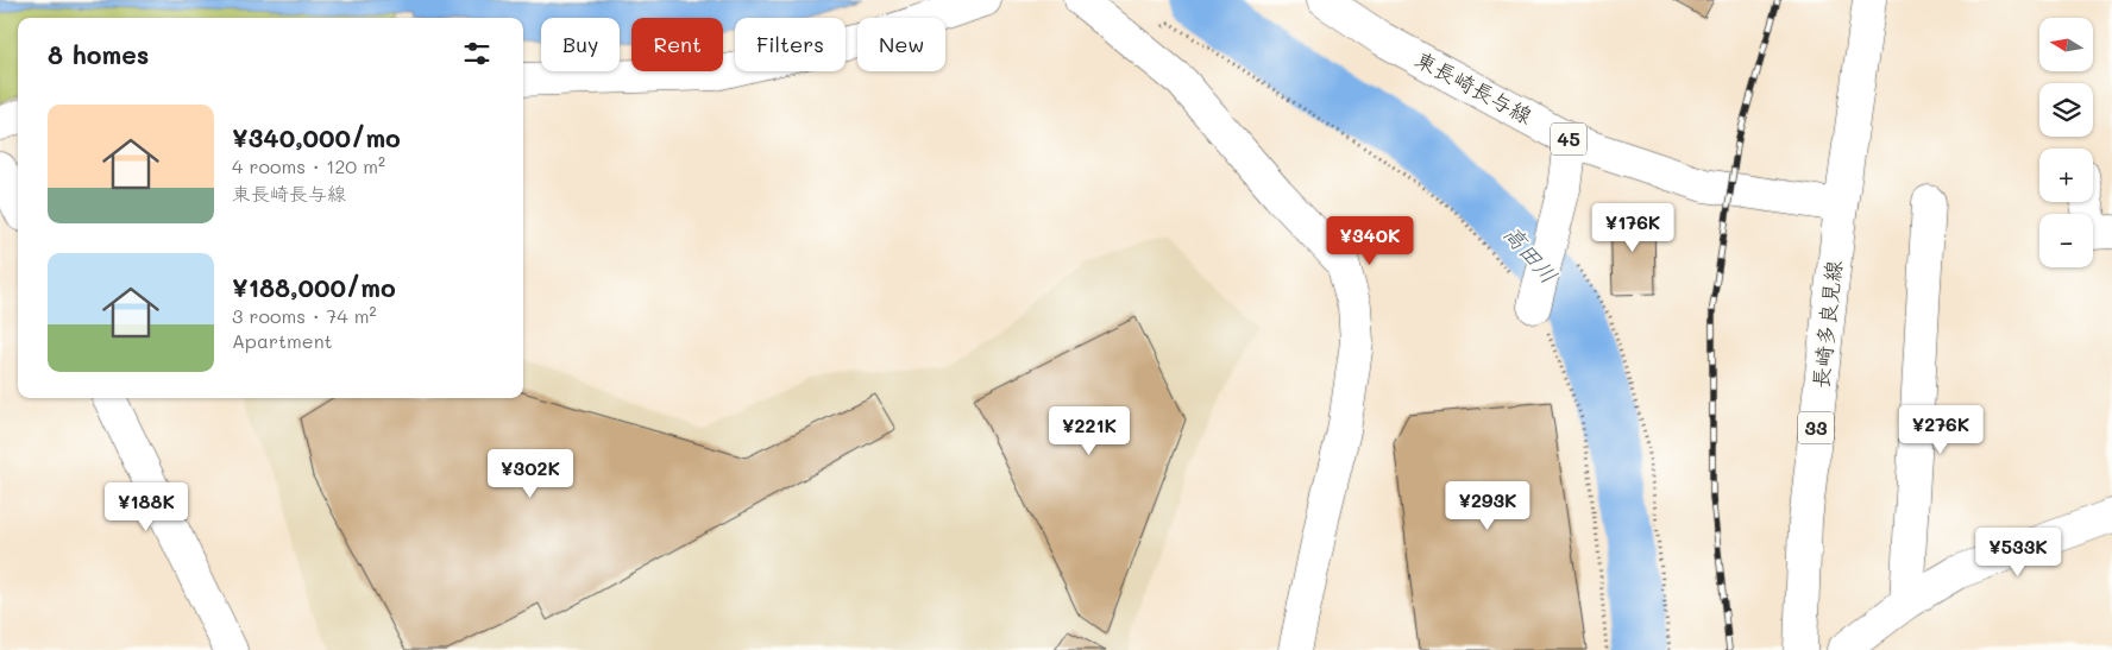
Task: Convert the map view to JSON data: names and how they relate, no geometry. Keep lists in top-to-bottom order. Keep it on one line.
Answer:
{"streets":{"street":["東長崎長与線","45","長崎多良見線","33"]},"crossings":[["東長崎長与線","長崎多良見線"]],"water":["高田川"],"north":"left","page":{"map_buttons":["+","−"],"chip":["Buy","Rent","Filters","New"],"heading":"8 homes","list":[{"name":"¥340,000/mo","note":"4 rooms · 120 m² · 東長崎長与線"},{"name":"¥188,000/mo","note":"3 rooms · 74 m² · Apartment"}],"price":["¥176K","¥340K","¥276K","¥221K","¥302K","¥293K","¥188K","¥533K"]}}
